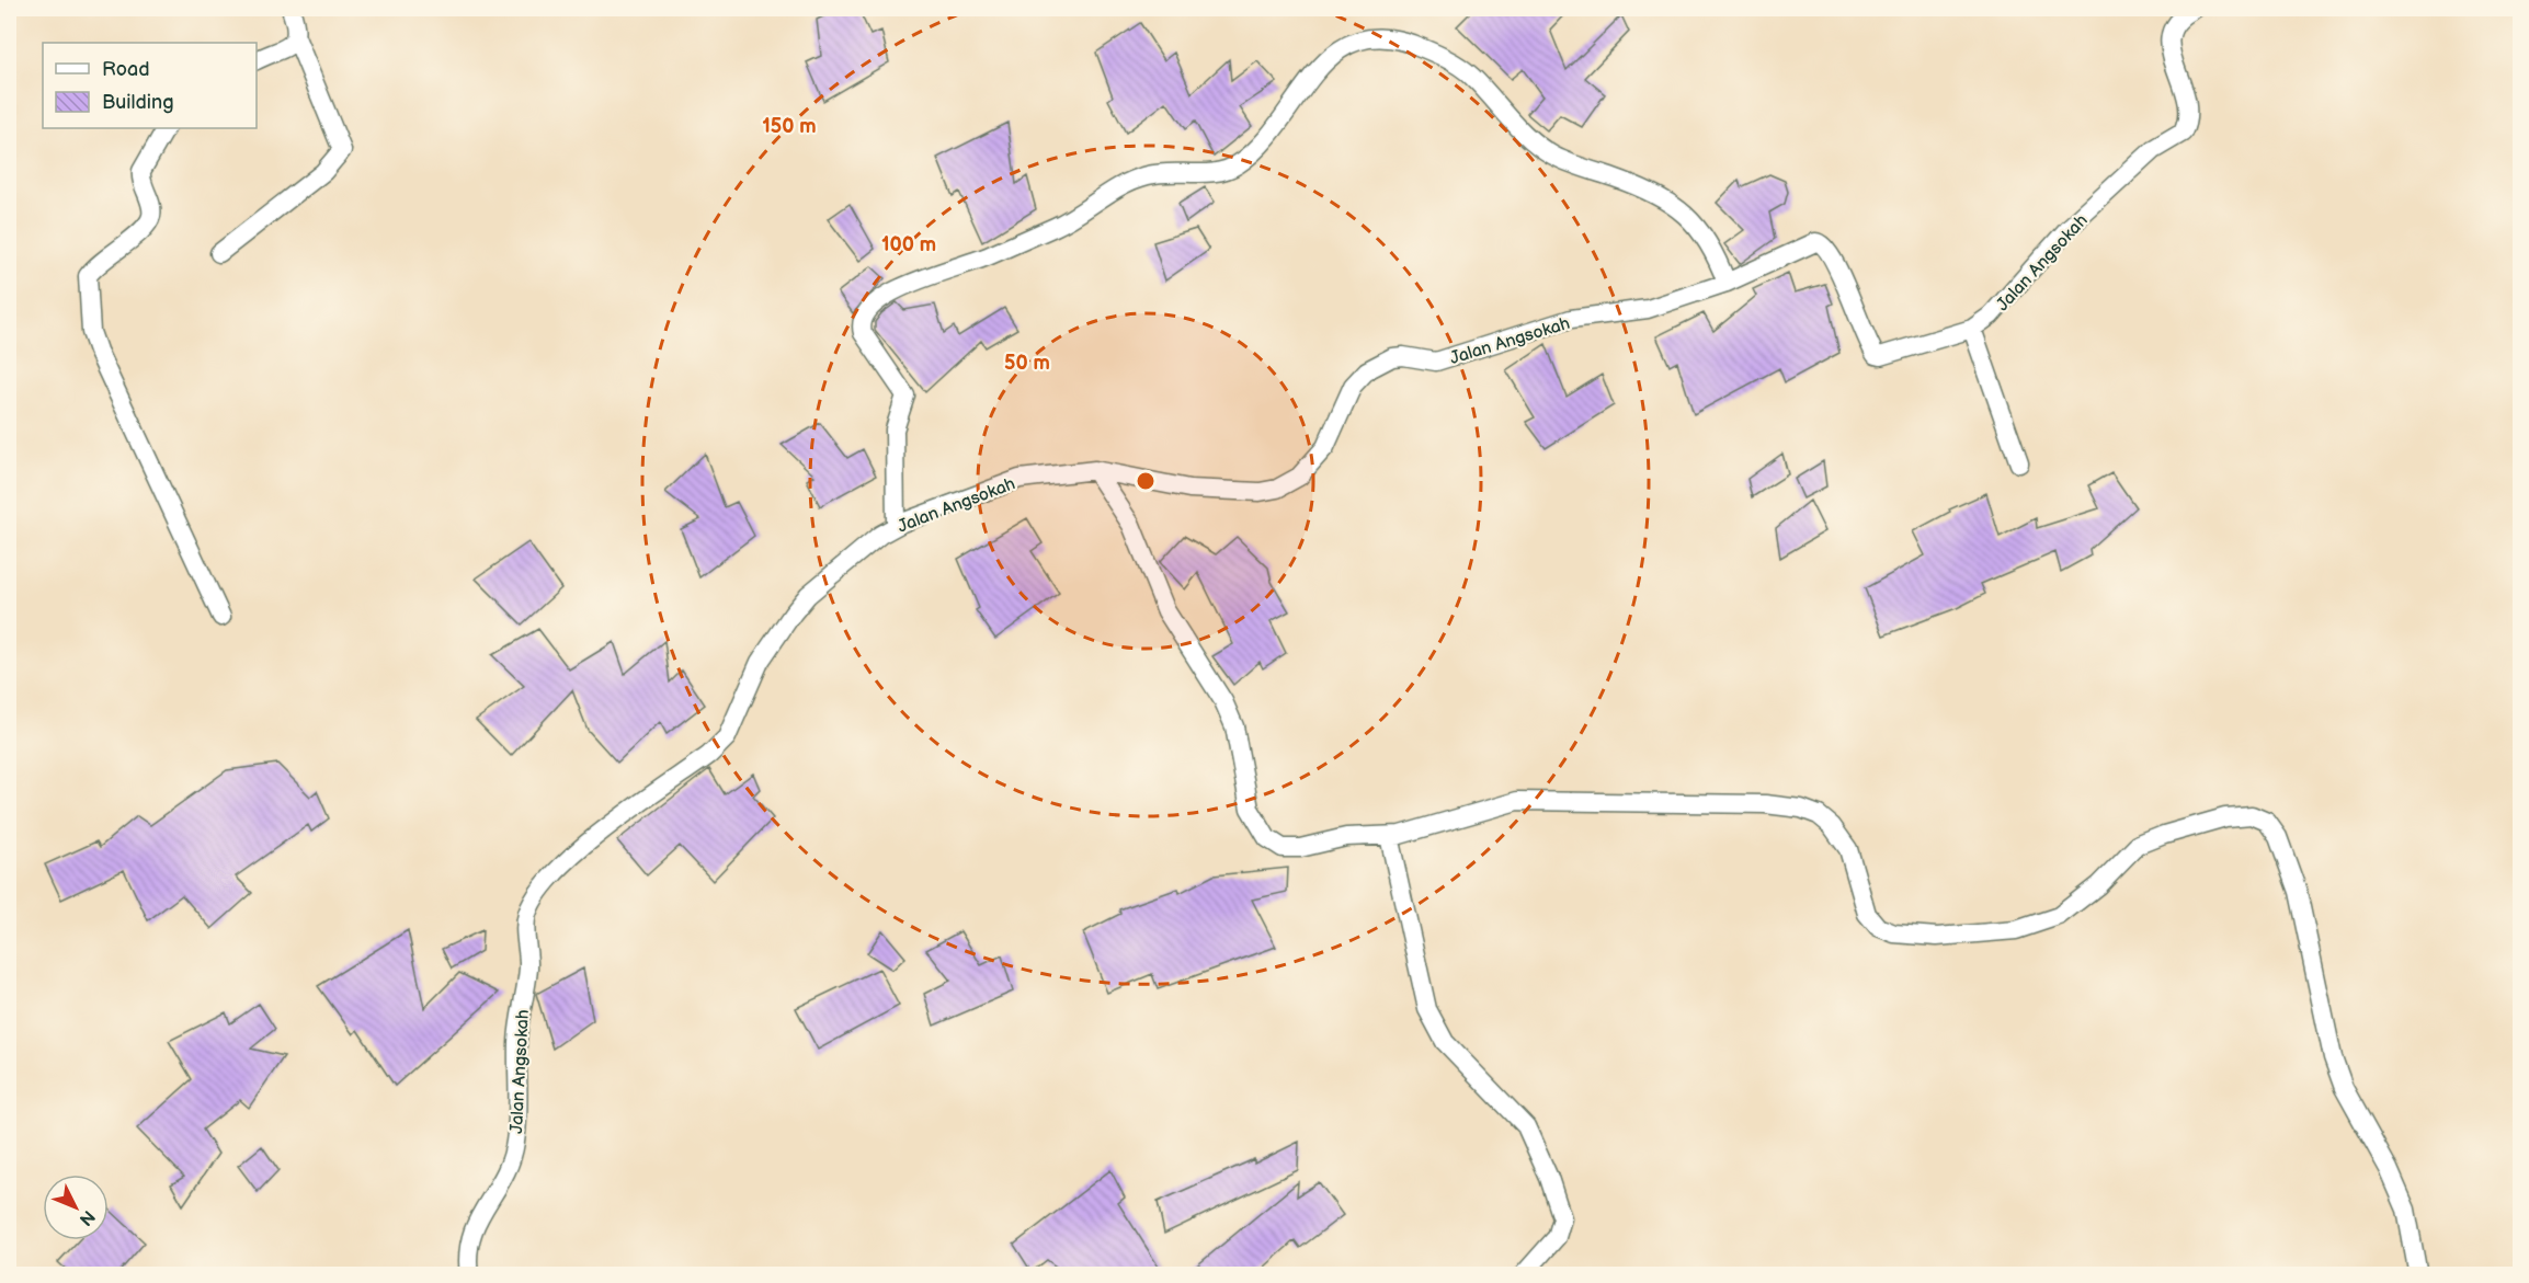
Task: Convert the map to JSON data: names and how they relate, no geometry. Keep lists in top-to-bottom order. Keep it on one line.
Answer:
{"streets":{"street":["Jalan Angsokah"]},"legend":["Road","Building"],"north":"bottom right","rings":["150 m","100 m","50 m"]}
